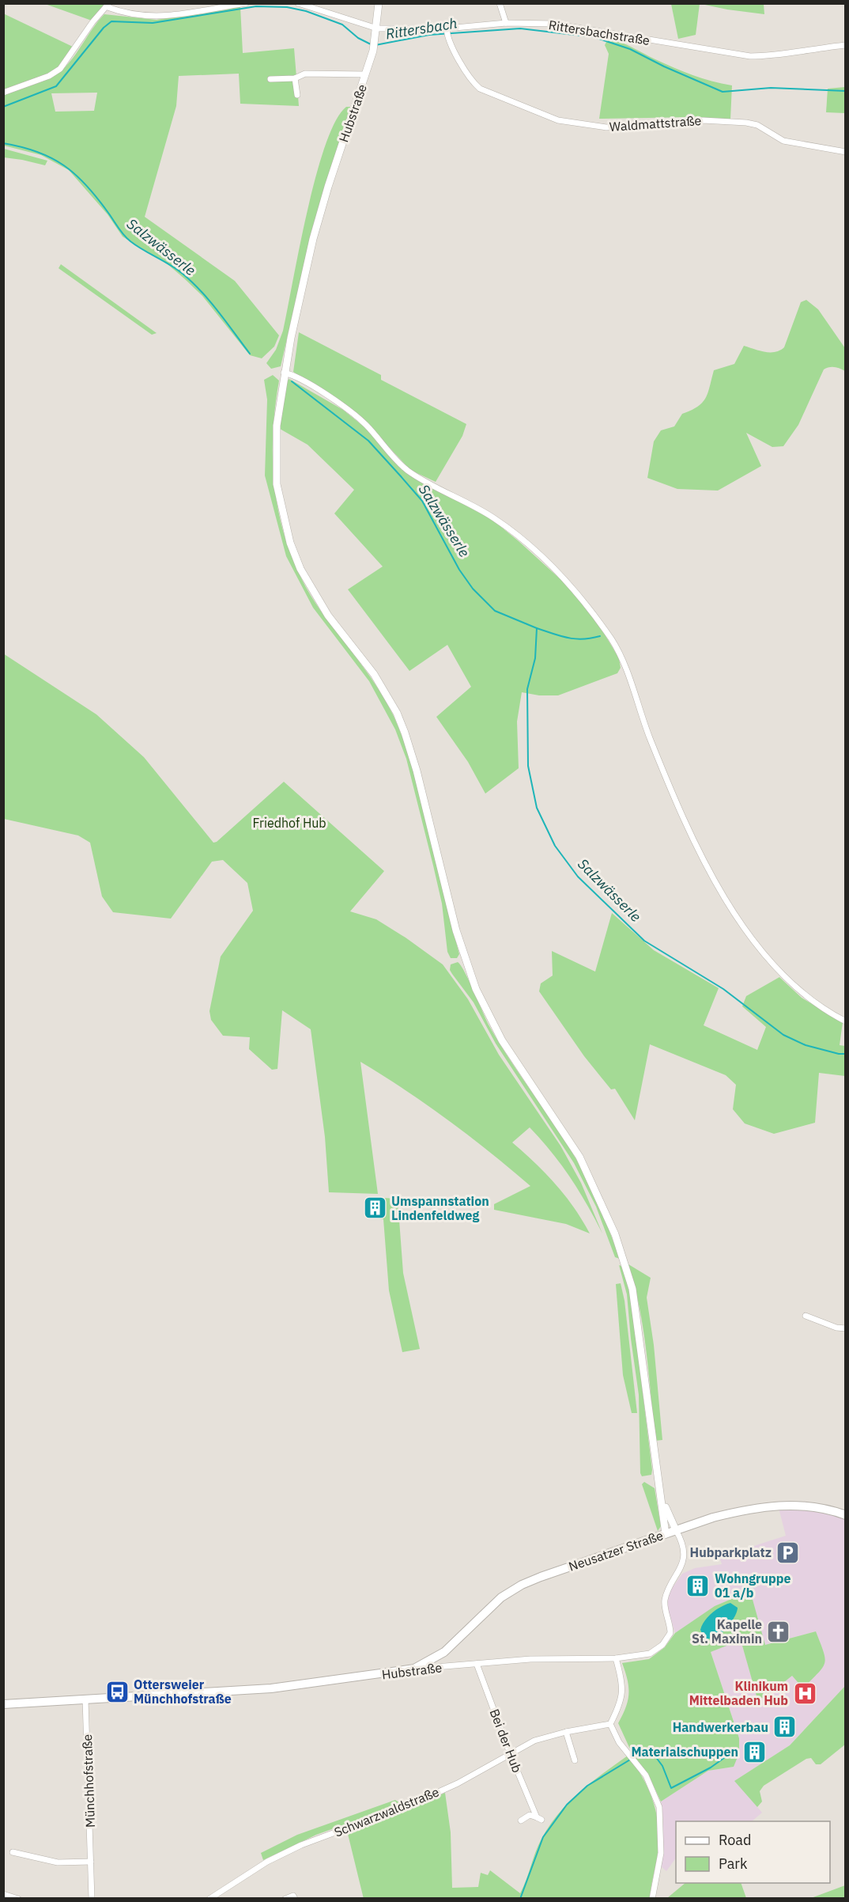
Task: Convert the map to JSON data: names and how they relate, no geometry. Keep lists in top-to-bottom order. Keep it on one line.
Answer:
{"streets":{"main road":["Hubstraße","Neusatzer Straße"],"street":["Rittersbachstraße","Waldmattstraße","Bei der Hub","Münchhofstraße","Schwarzwaldstraße"]},"crossings":[["Rittersbachstraße","Hubstraße"],["Rittersbachstraße","Waldmattstraße"],["Hubstraße","Neusatzer Straße"],["Hubstraße","Bei der Hub"],["Hubstraße","Münchhofstraße"],["Bei der Hub","Schwarzwaldstraße"]],"water":["Rittersbach","Salzwässerle"],"parks":["Friedhof Hub"],"places":{"building":["Umspannstation Lindenfeldweg","Wohngruppe 01 a/b","Handwerkerbau","Materialschuppen"],"parking":["Hubparkplatz"],"church":["Kapelle St. Maximin"],"bus stop":["Ottersweier Münchhofstraße"],"hospital":["Klinikum Mittelbaden Hub"]},"legend":["Road","Park"]}
